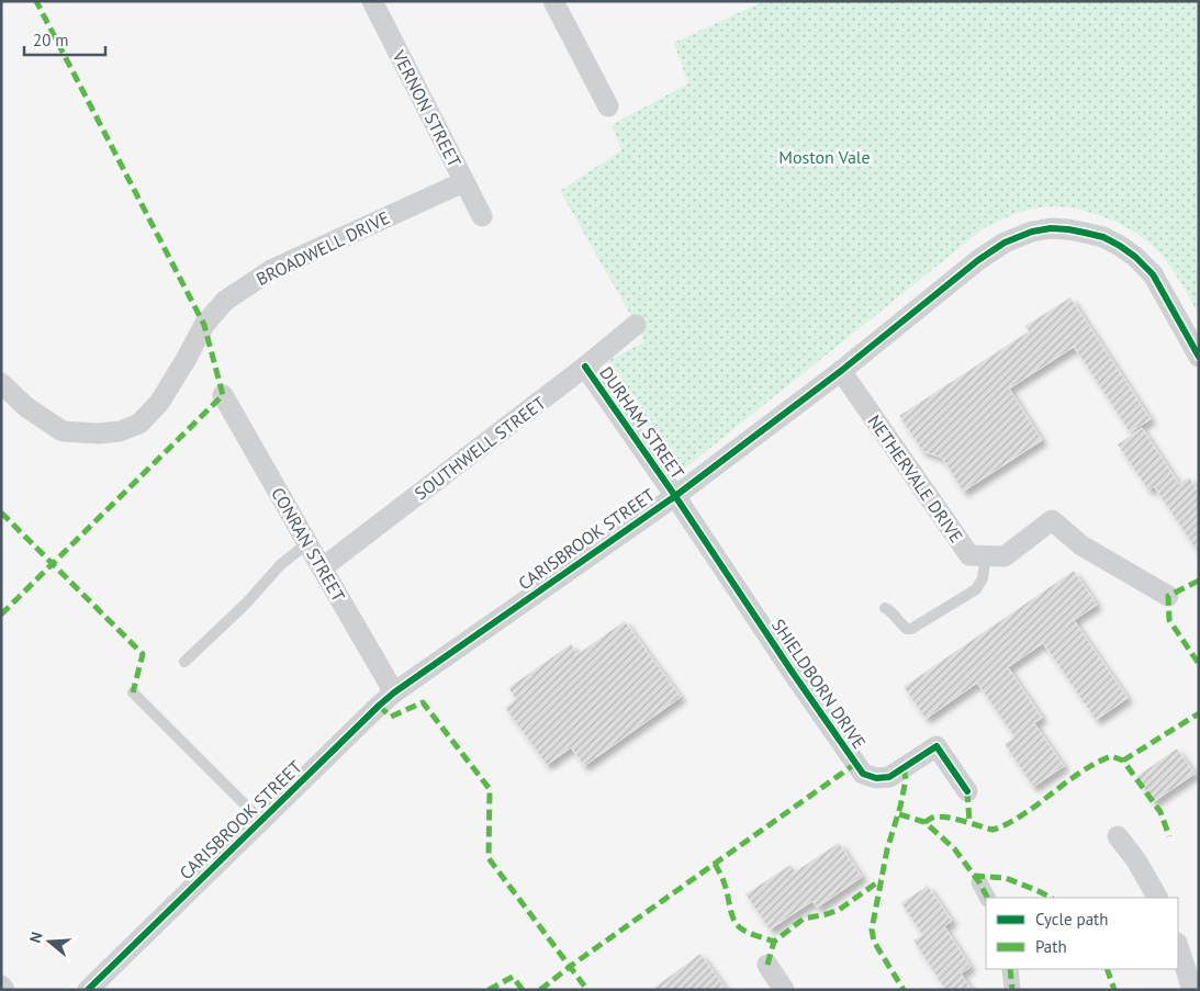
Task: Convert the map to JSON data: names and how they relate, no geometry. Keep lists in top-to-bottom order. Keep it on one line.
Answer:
{"streets":{"street":["VERNON STREET","BROADWELL DRIVE","DURHAM STREET","SOUTHWELL STREET","NETHERVALE DRIVE","CARISBROOK STREET","CONRAN STREET","SHIELDBORN DRIVE"]},"crossings":[["VERNON STREET","BROADWELL DRIVE"],["DURHAM STREET","SOUTHWELL STREET"],["DURHAM STREET","CARISBROOK STREET"],["DURHAM STREET","SHIELDBORN DRIVE"],["SOUTHWELL STREET","CONRAN STREET"],["NETHERVALE DRIVE","CARISBROOK STREET"],["CARISBROOK STREET","CONRAN STREET"],["CARISBROOK STREET","SHIELDBORN DRIVE"]],"parks":["Moston Vale"],"legend":["Cycle path","Path"],"scale_bar":"20 m","north":"left"}
